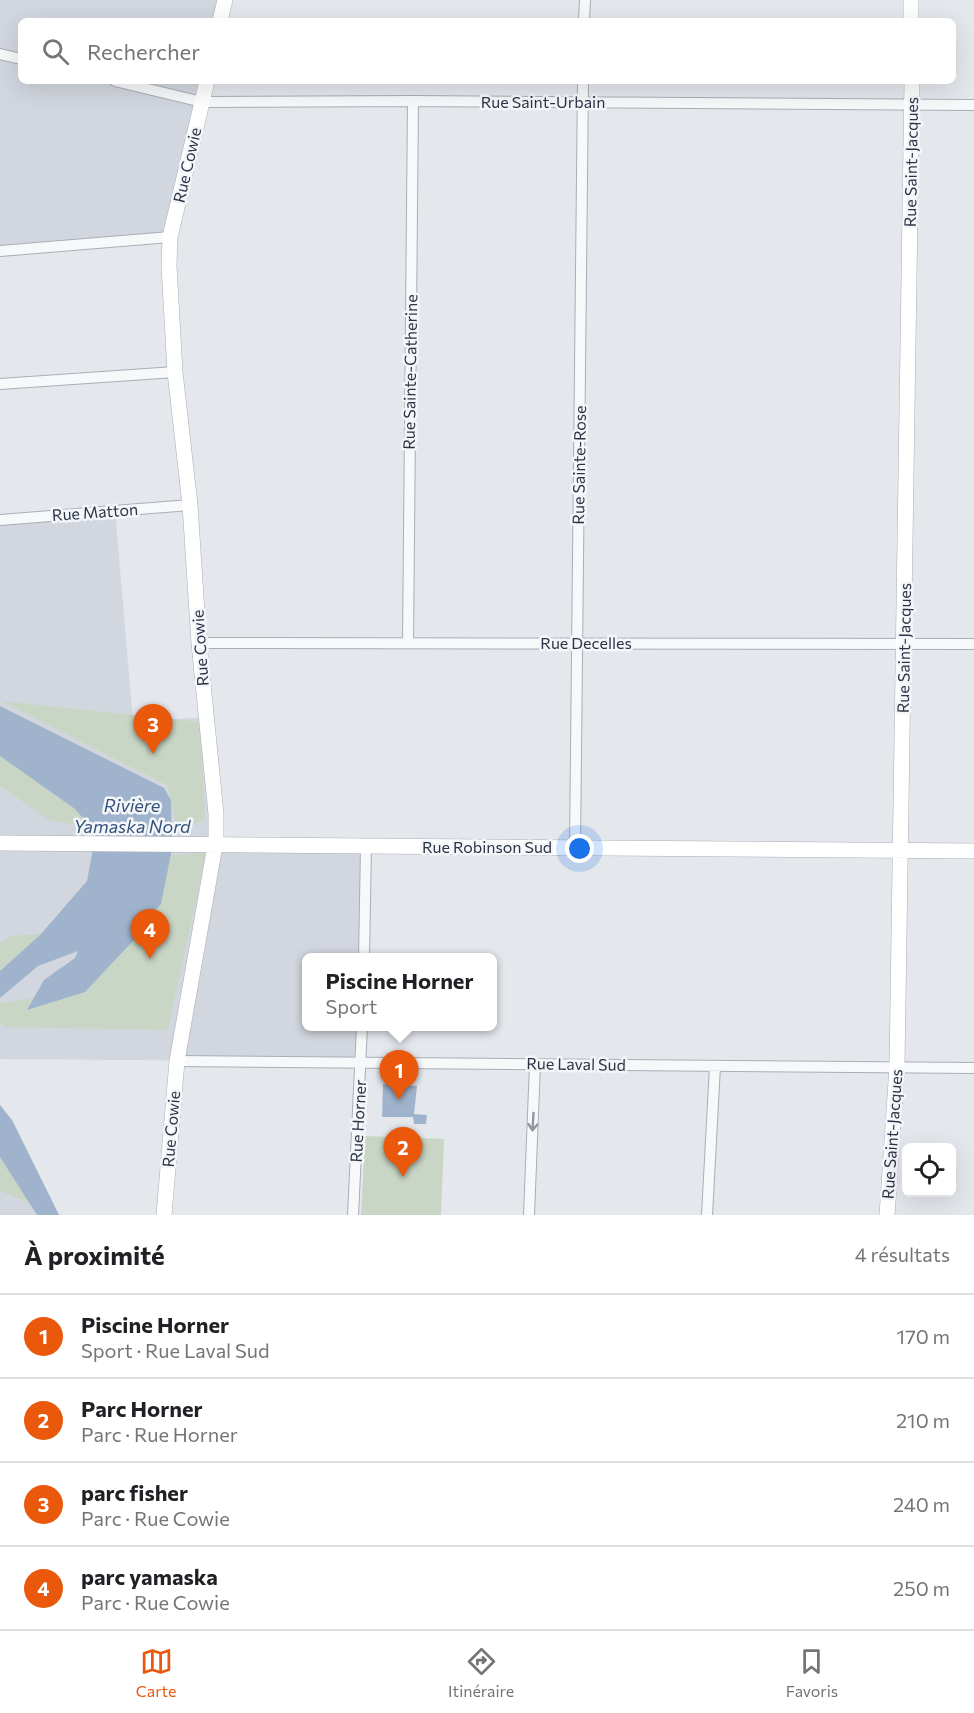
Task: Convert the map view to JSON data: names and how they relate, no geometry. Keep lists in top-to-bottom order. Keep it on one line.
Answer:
{"streets":{"street":["Rue Saint-Urbain","Rue Saint-Jacques","Rue Cowie","Rue Sainte-Catherine","Rue Sainte-Rose","Rue Matton","Rue Decelles","Rue Robinson Sud","Rue Laval Sud","Rue Horner"]},"crossings":[["Rue Saint-Urbain","Rue Saint-Jacques"],["Rue Saint-Urbain","Rue Cowie"],["Rue Saint-Urbain","Rue Sainte-Catherine"],["Rue Saint-Urbain","Rue Sainte-Rose"],["Rue Saint-Jacques","Rue Decelles"],["Rue Saint-Jacques","Rue Robinson Sud"],["Rue Saint-Jacques","Rue Laval Sud"],["Rue Cowie","Rue Matton"],["Rue Cowie","Rue Decelles"],["Rue Cowie","Rue Robinson Sud"],["Rue Cowie","Rue Laval Sud"],["Rue Sainte-Catherine","Rue Decelles"],["Rue Sainte-Rose","Rue Decelles"],["Rue Sainte-Rose","Rue Robinson Sud"],["Rue Laval Sud","Rue Horner"]],"water":["Rivière Yamaska Nord"],"page":{"search":"Rechercher","pins":["3","4","1","2"],"popup":["Piscine Horner","Sport"],"heading":["À proximité","4 résultats"],"list":[{"mark":"1","name":"Piscine Horner","note":"Sport · Rue Laval Sud","value":"170 m"},{"mark":"2","name":"Parc Horner","note":"Parc · Rue Horner","value":"210 m"},{"mark":"3","name":"parc fisher","note":"Parc · Rue Cowie","value":"240 m"},{"mark":"4","name":"parc yamaska","note":"Parc · Rue Cowie","value":"250 m"}],"nav":["Carte","Itinéraire","Favoris"]}}
